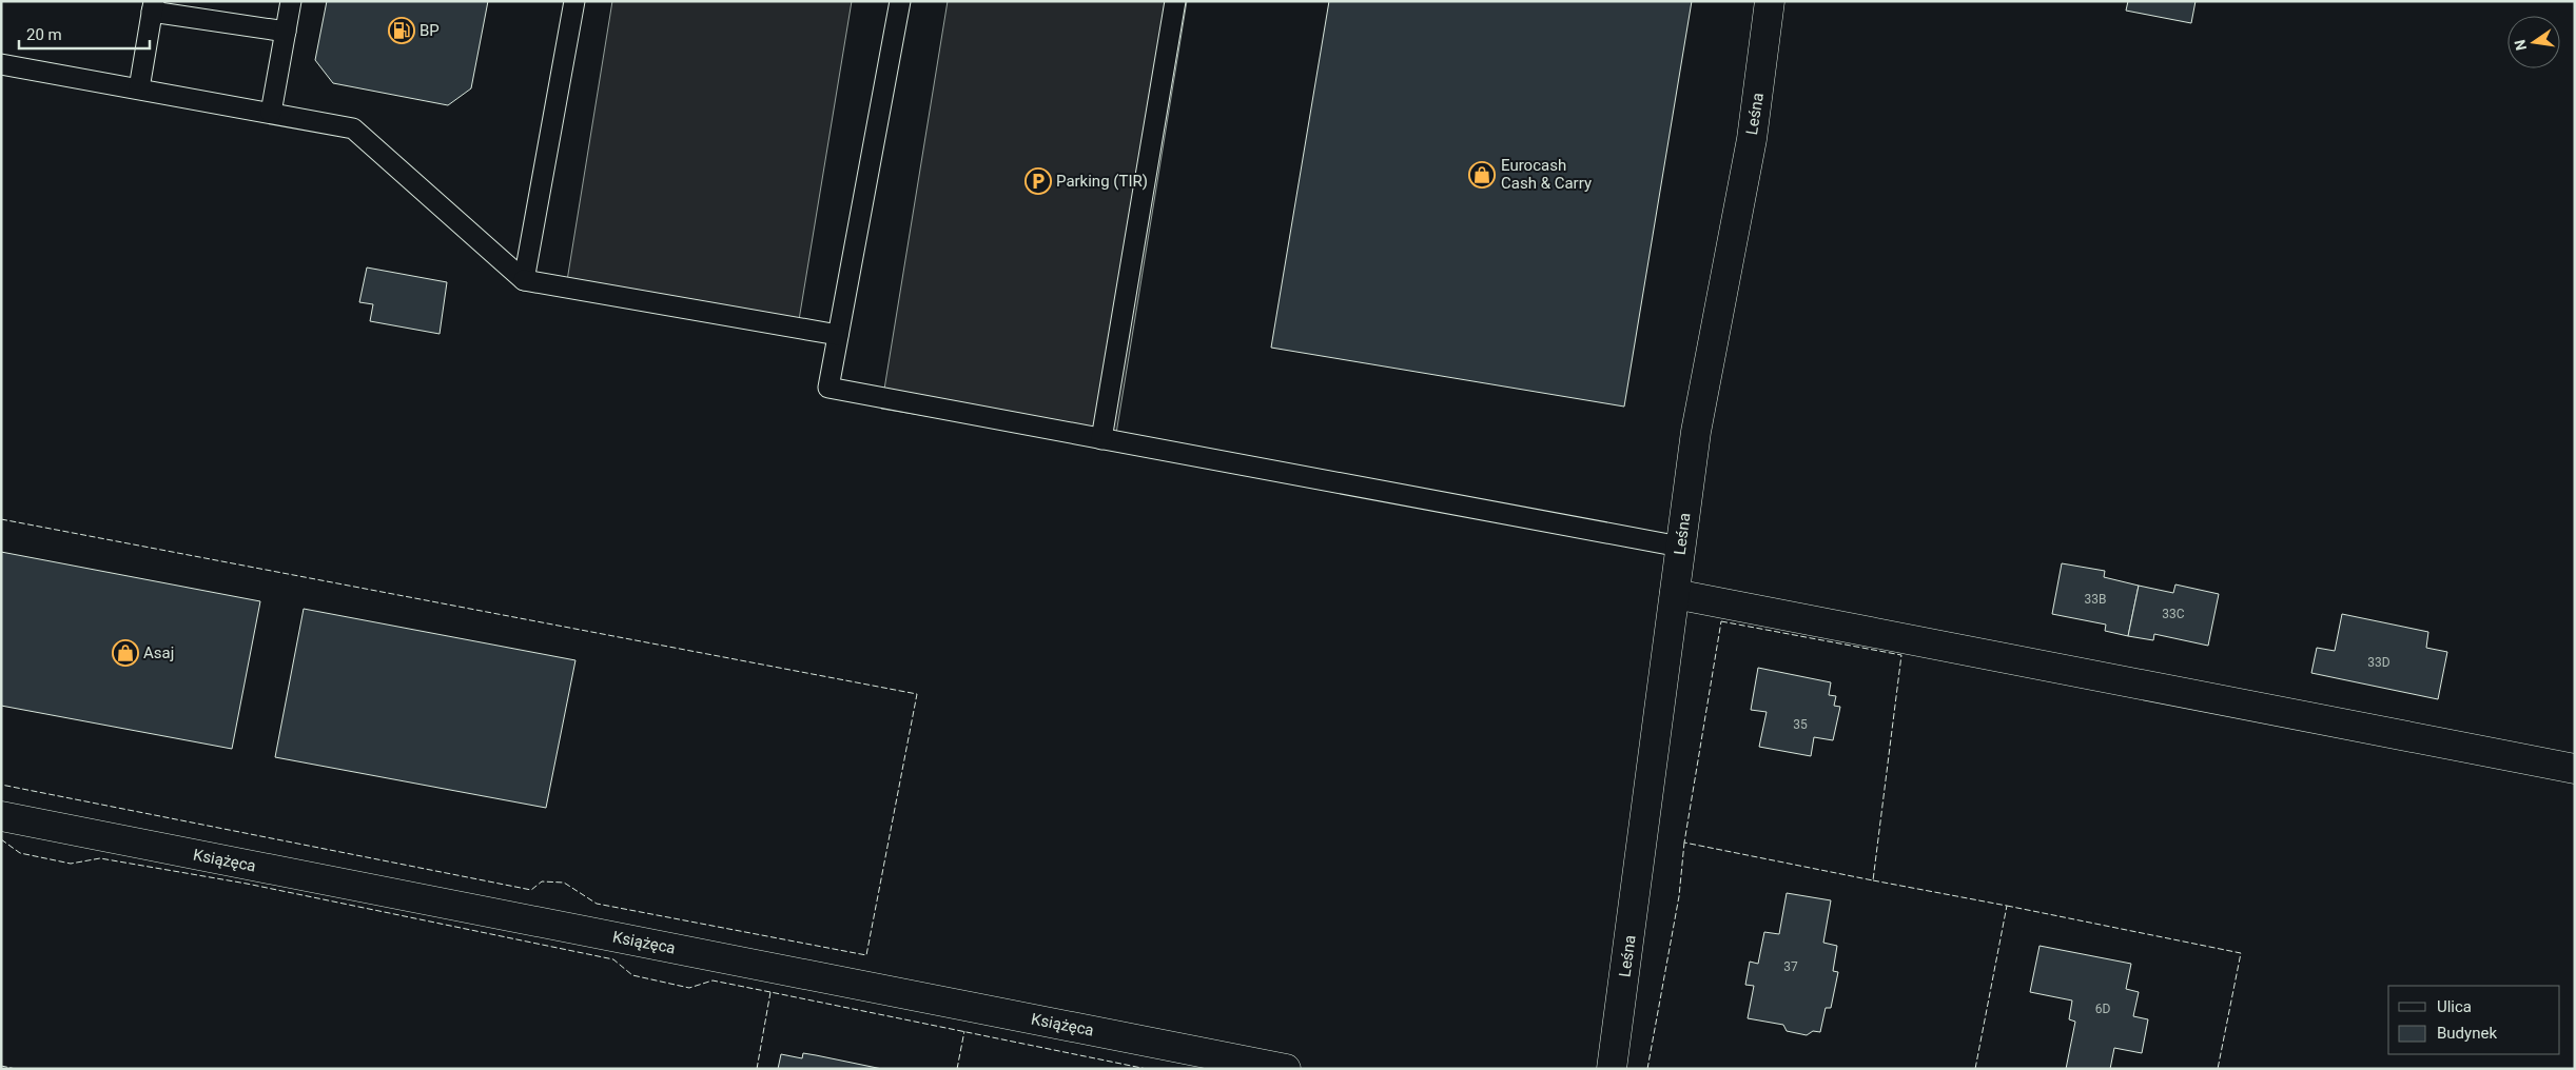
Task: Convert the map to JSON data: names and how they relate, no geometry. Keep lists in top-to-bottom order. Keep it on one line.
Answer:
{"streets":{"street":["Leśna","Książęca"]},"places":{"fuel station":["BP"],"shop":["Eurocash Cash & Carry","Asaj"],"parking":["Parking (TIR)"]},"house_numbers":["33B","33C","33D","35","37","6D"],"legend":["Ulica","Budynek"],"scale_bar":"20 m","north":"left"}
